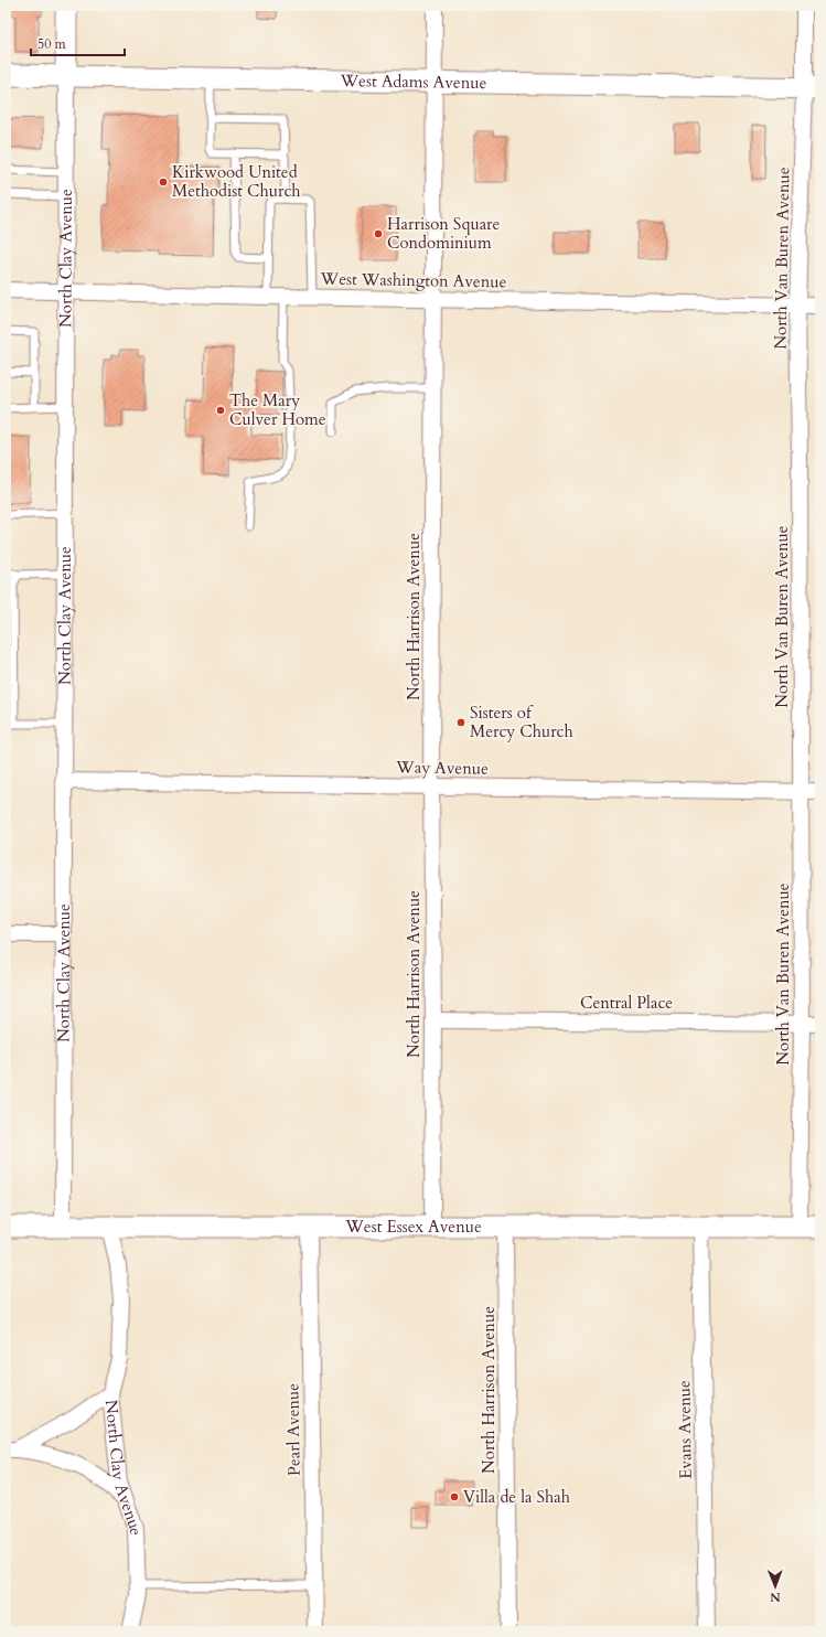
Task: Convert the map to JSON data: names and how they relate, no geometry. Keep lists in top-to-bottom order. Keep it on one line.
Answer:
{"streets":{"street":["West Adams Avenue","North Clay Avenue","North Van Buren Avenue","West Washington Avenue","North Harrison Avenue","Way Avenue","Central Place","West Essex Avenue","Pearl Avenue","Evans Avenue"]},"crossings":[["West Adams Avenue","North Clay Avenue"],["West Adams Avenue","North Van Buren Avenue"],["West Adams Avenue","North Harrison Avenue"],["North Clay Avenue","West Washington Avenue"],["North Clay Avenue","Way Avenue"],["North Clay Avenue","West Essex Avenue"],["North Van Buren Avenue","West Washington Avenue"],["North Van Buren Avenue","Way Avenue"],["North Van Buren Avenue","Central Place"],["North Van Buren Avenue","West Essex Avenue"],["West Washington Avenue","North Harrison Avenue"],["North Harrison Avenue","Way Avenue"],["North Harrison Avenue","Central Place"],["North Harrison Avenue","West Essex Avenue"],["West Essex Avenue","Pearl Avenue"],["West Essex Avenue","Evans Avenue"]],"places":["Kirkwood United Methodist Church","Harrison Square Condominium","The Mary Culver Home","Sisters of Mercy Church","Villa de la Shah"],"scale_bar":"50 m","north":"bottom"}
